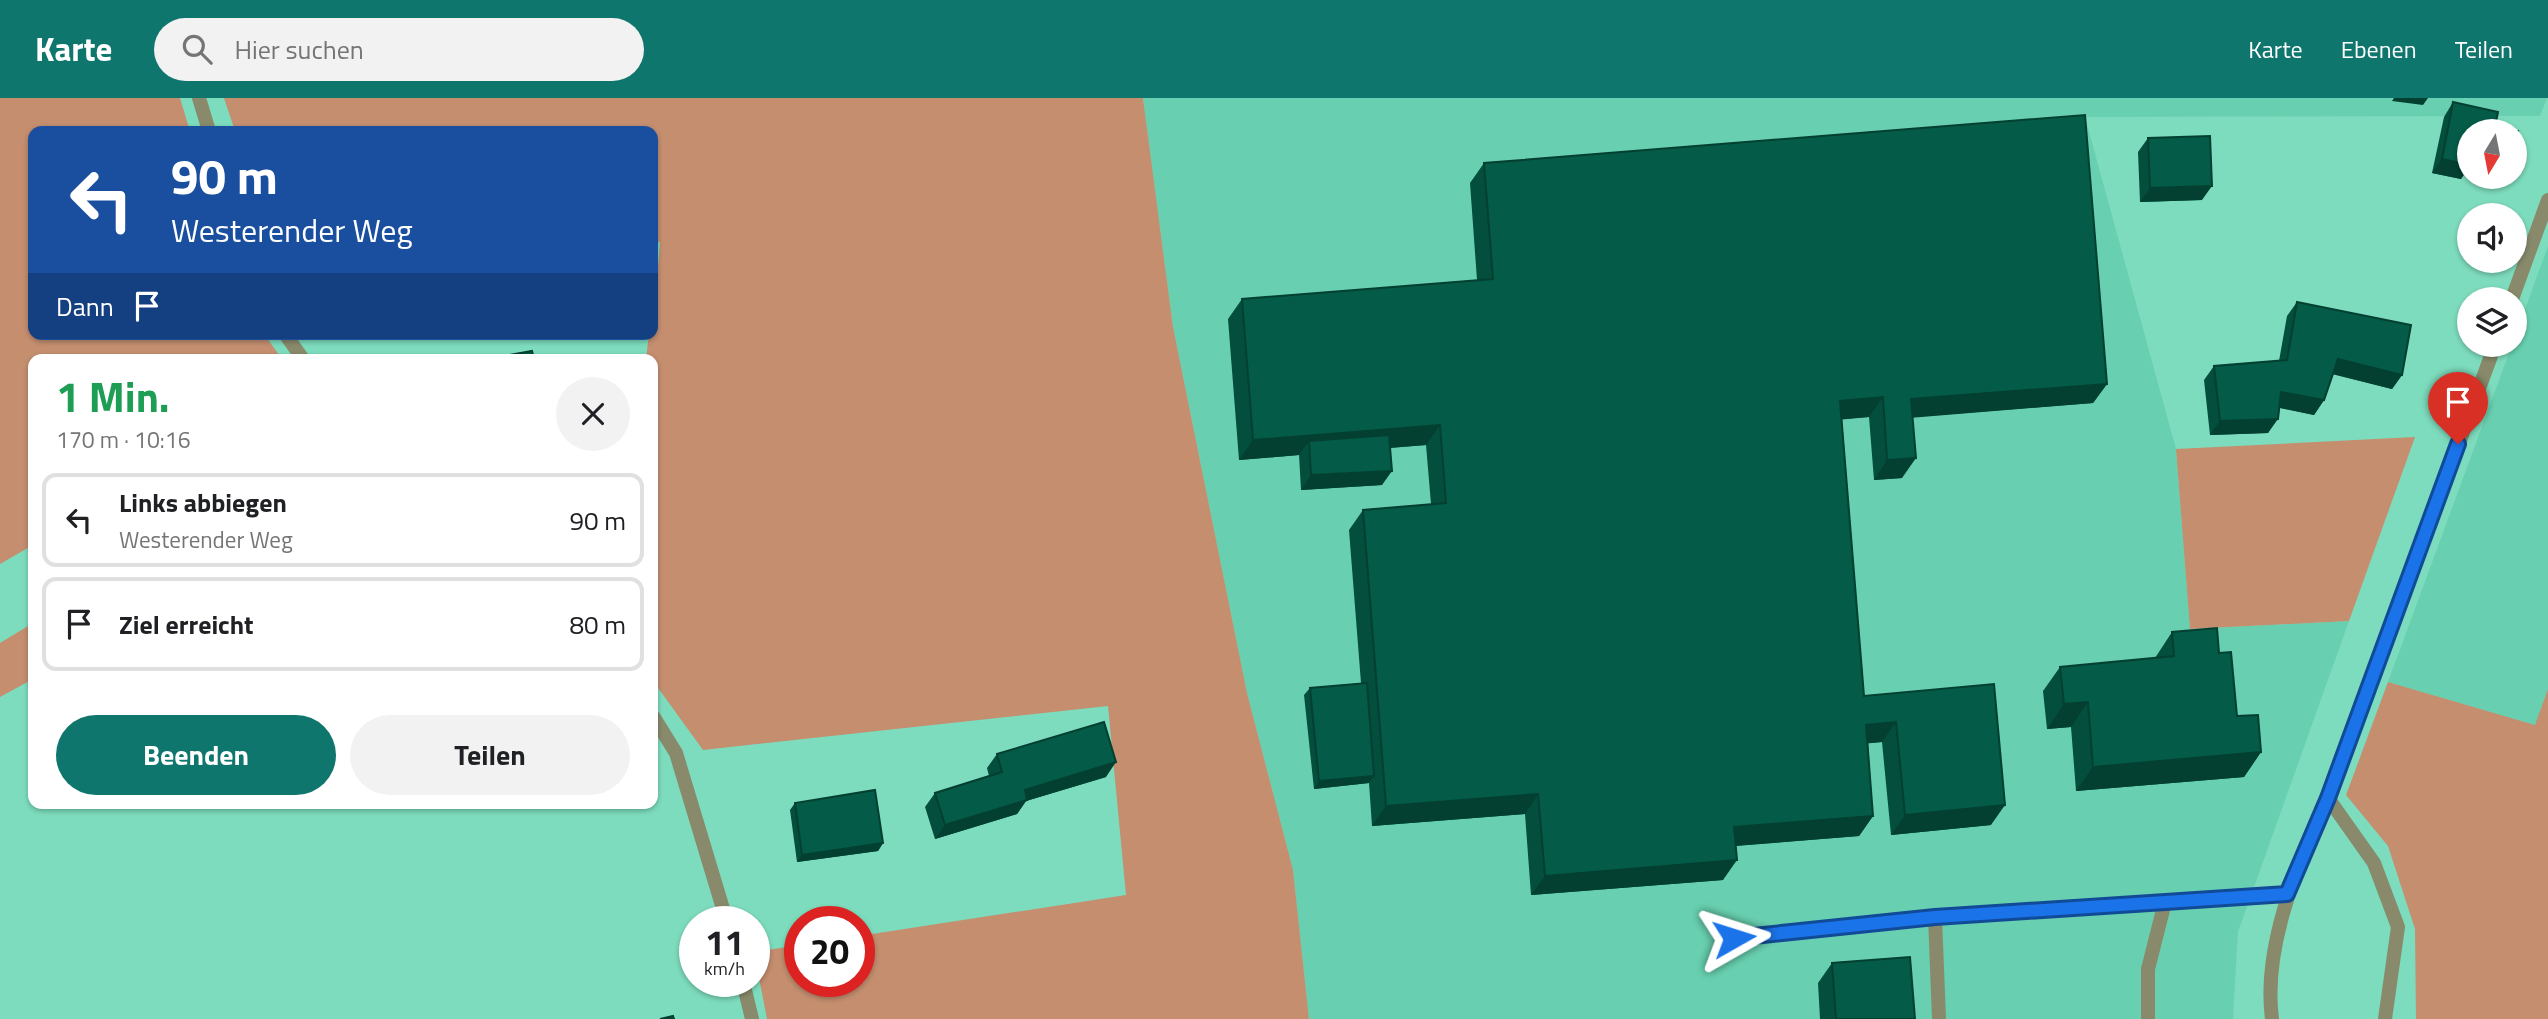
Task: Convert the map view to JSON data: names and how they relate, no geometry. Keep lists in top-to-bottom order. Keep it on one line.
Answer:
{"north":"bottom","page":{"header":"Karte","search":"Hier suchen","nav":["Karte","Ebenen","Teilen"],"turn":["90 m","Westerender Weg"],"then":"Dann","heading":["1 Min.","170 m · 10:16"],"list":[{"name":"Links abbiegen","note":"Westerender Weg","value":"90 m"},{"name":"Ziel erreicht","value":"80 m"}],"buttons":["Beenden","Teilen"],"speed":"11 km/h","limit":"20"}}
